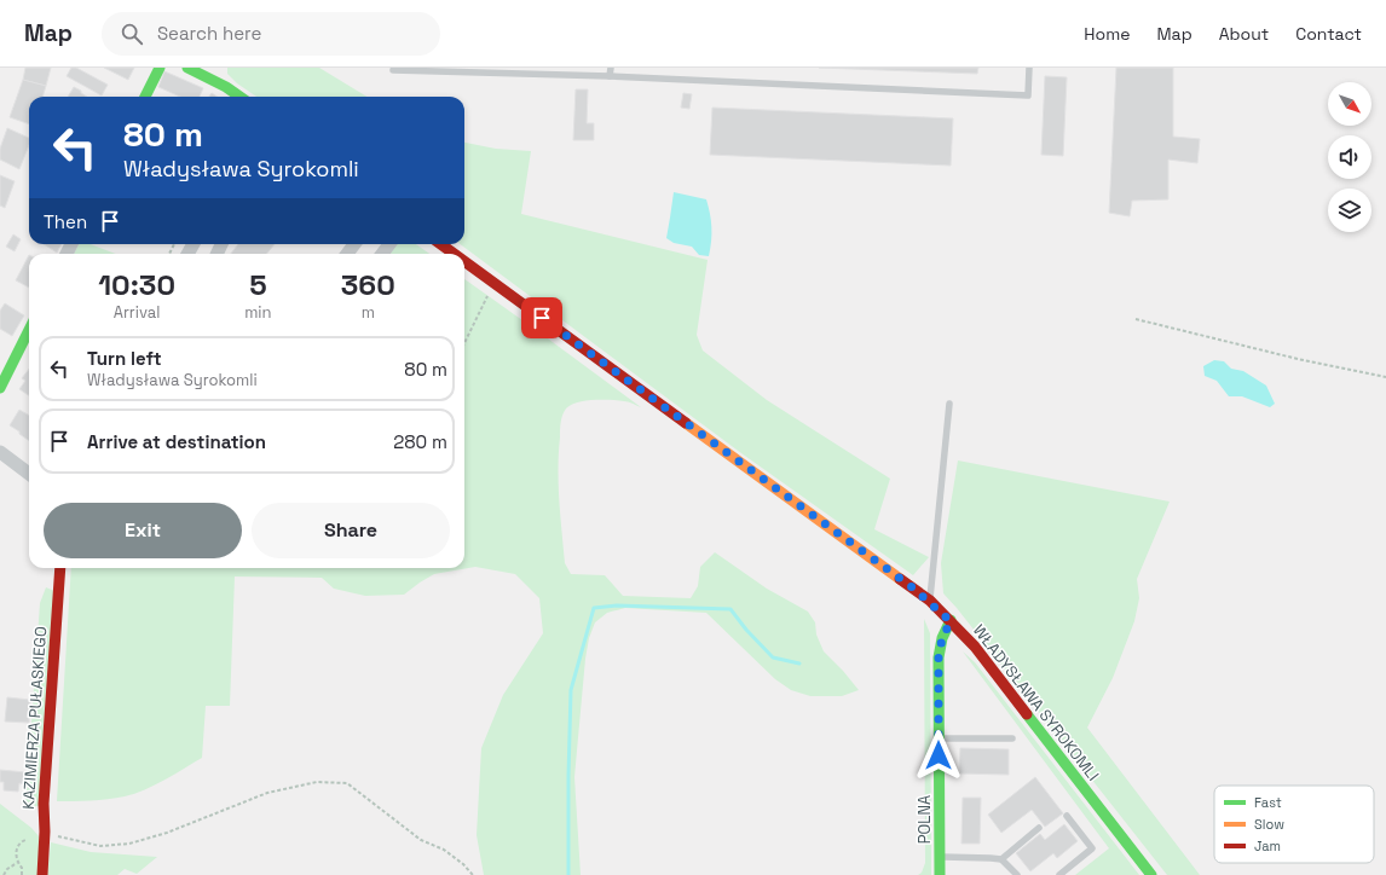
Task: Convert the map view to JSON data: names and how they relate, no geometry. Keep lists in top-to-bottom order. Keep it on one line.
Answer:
{"streets":{"street":["WŁADYSŁAWA SYROKOMLI","KAZIMIERZA PUŁASKIEGO","POLNA"]},"crossings":[["WŁADYSŁAWA SYROKOMLI","POLNA"]],"legend":["Fast","Slow","Jam"],"north":"bottom right","page":{"header":"Map","search":"Search here","nav":["Home","Map","About","Contact"],"turn":["80 m","Władysława Syrokomli"],"then":"Then","eta":["10:30","Arrival","5","min","360","m"],"list":[{"name":"Turn left","note":"Władysława Syrokomli","value":"80 m"},{"name":"Arrive at destination","value":"280 m"}],"buttons":["Exit","Share"]}}
